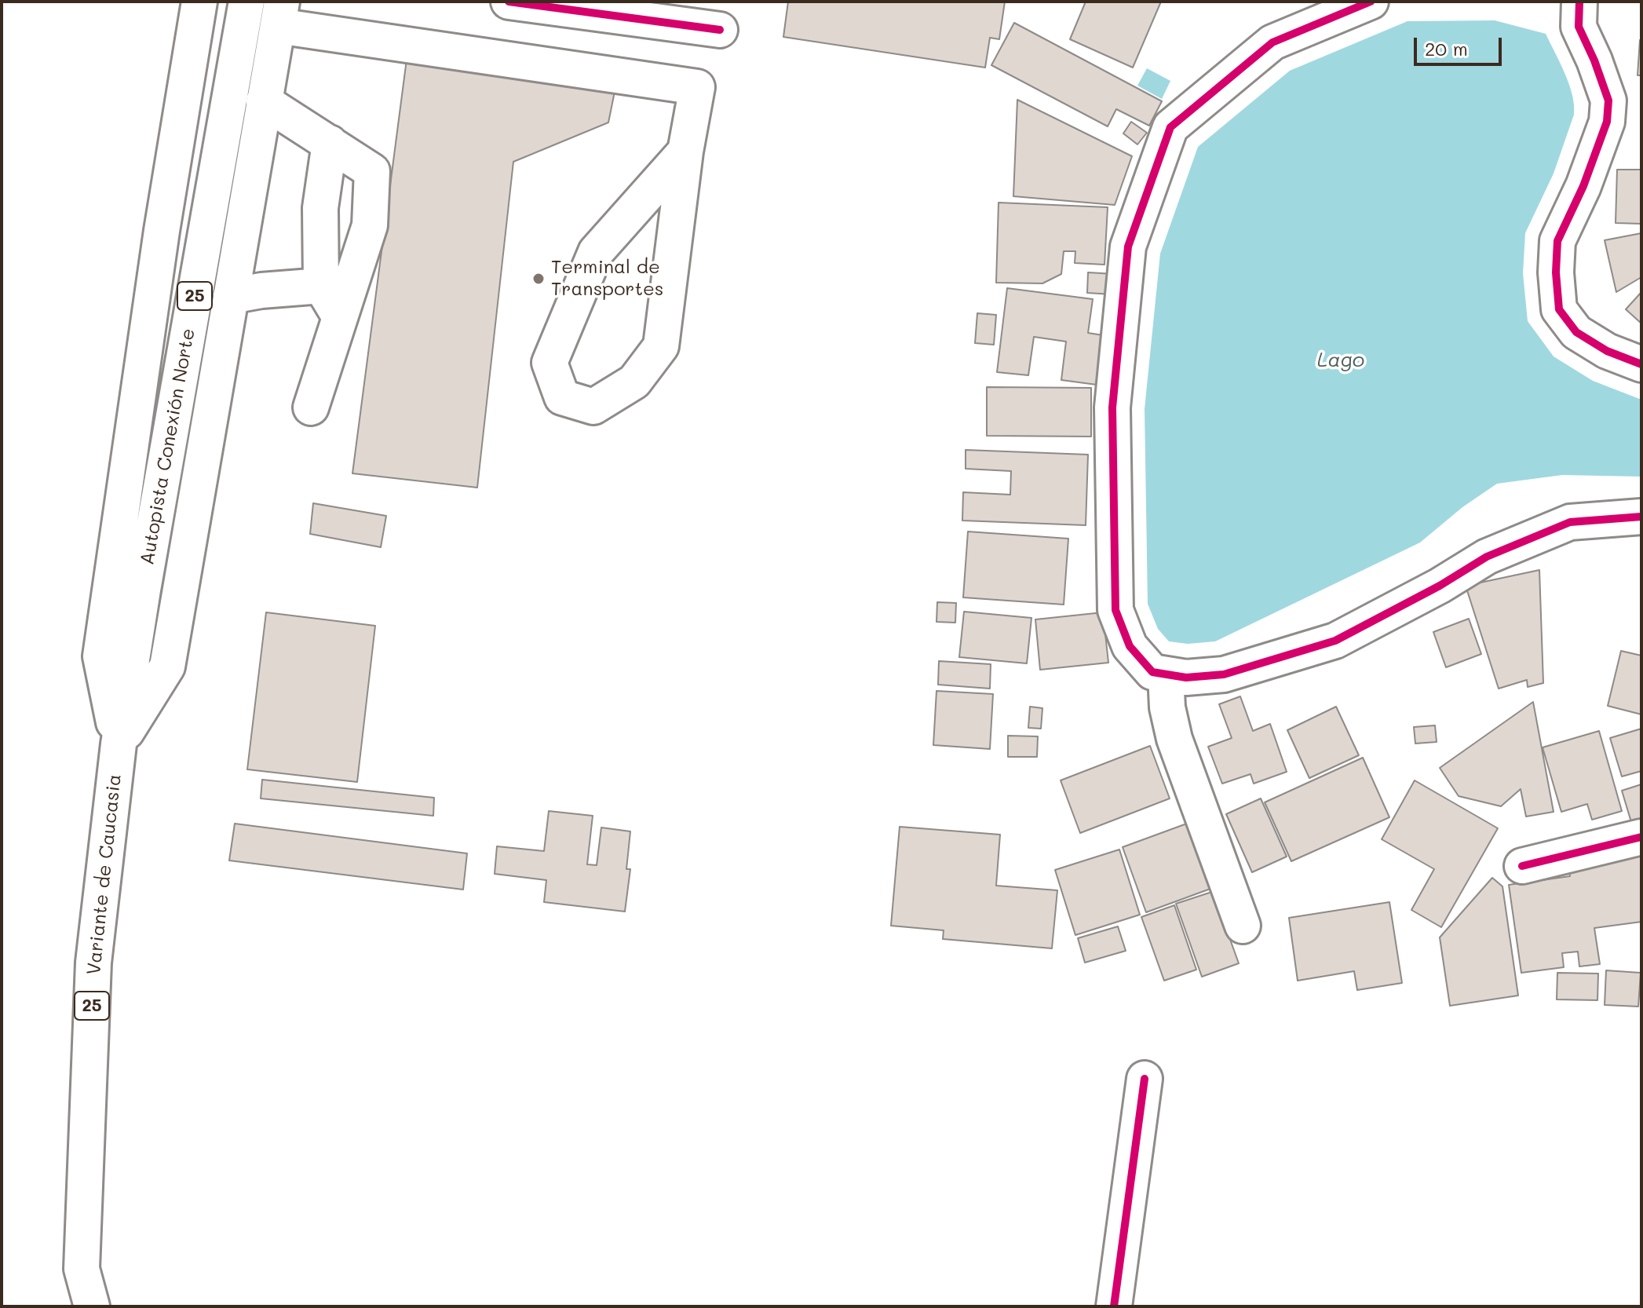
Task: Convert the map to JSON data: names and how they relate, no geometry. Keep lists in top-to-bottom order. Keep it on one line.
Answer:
{"streets":{"main road":["25","Autopista Conexión Norte","Variante de Caucasia"]},"crossings":[["Autopista Conexión Norte","Variante de Caucasia"]],"water":["Lago"],"places":["Terminal de Transportes"],"scale_bar":"20 m"}
